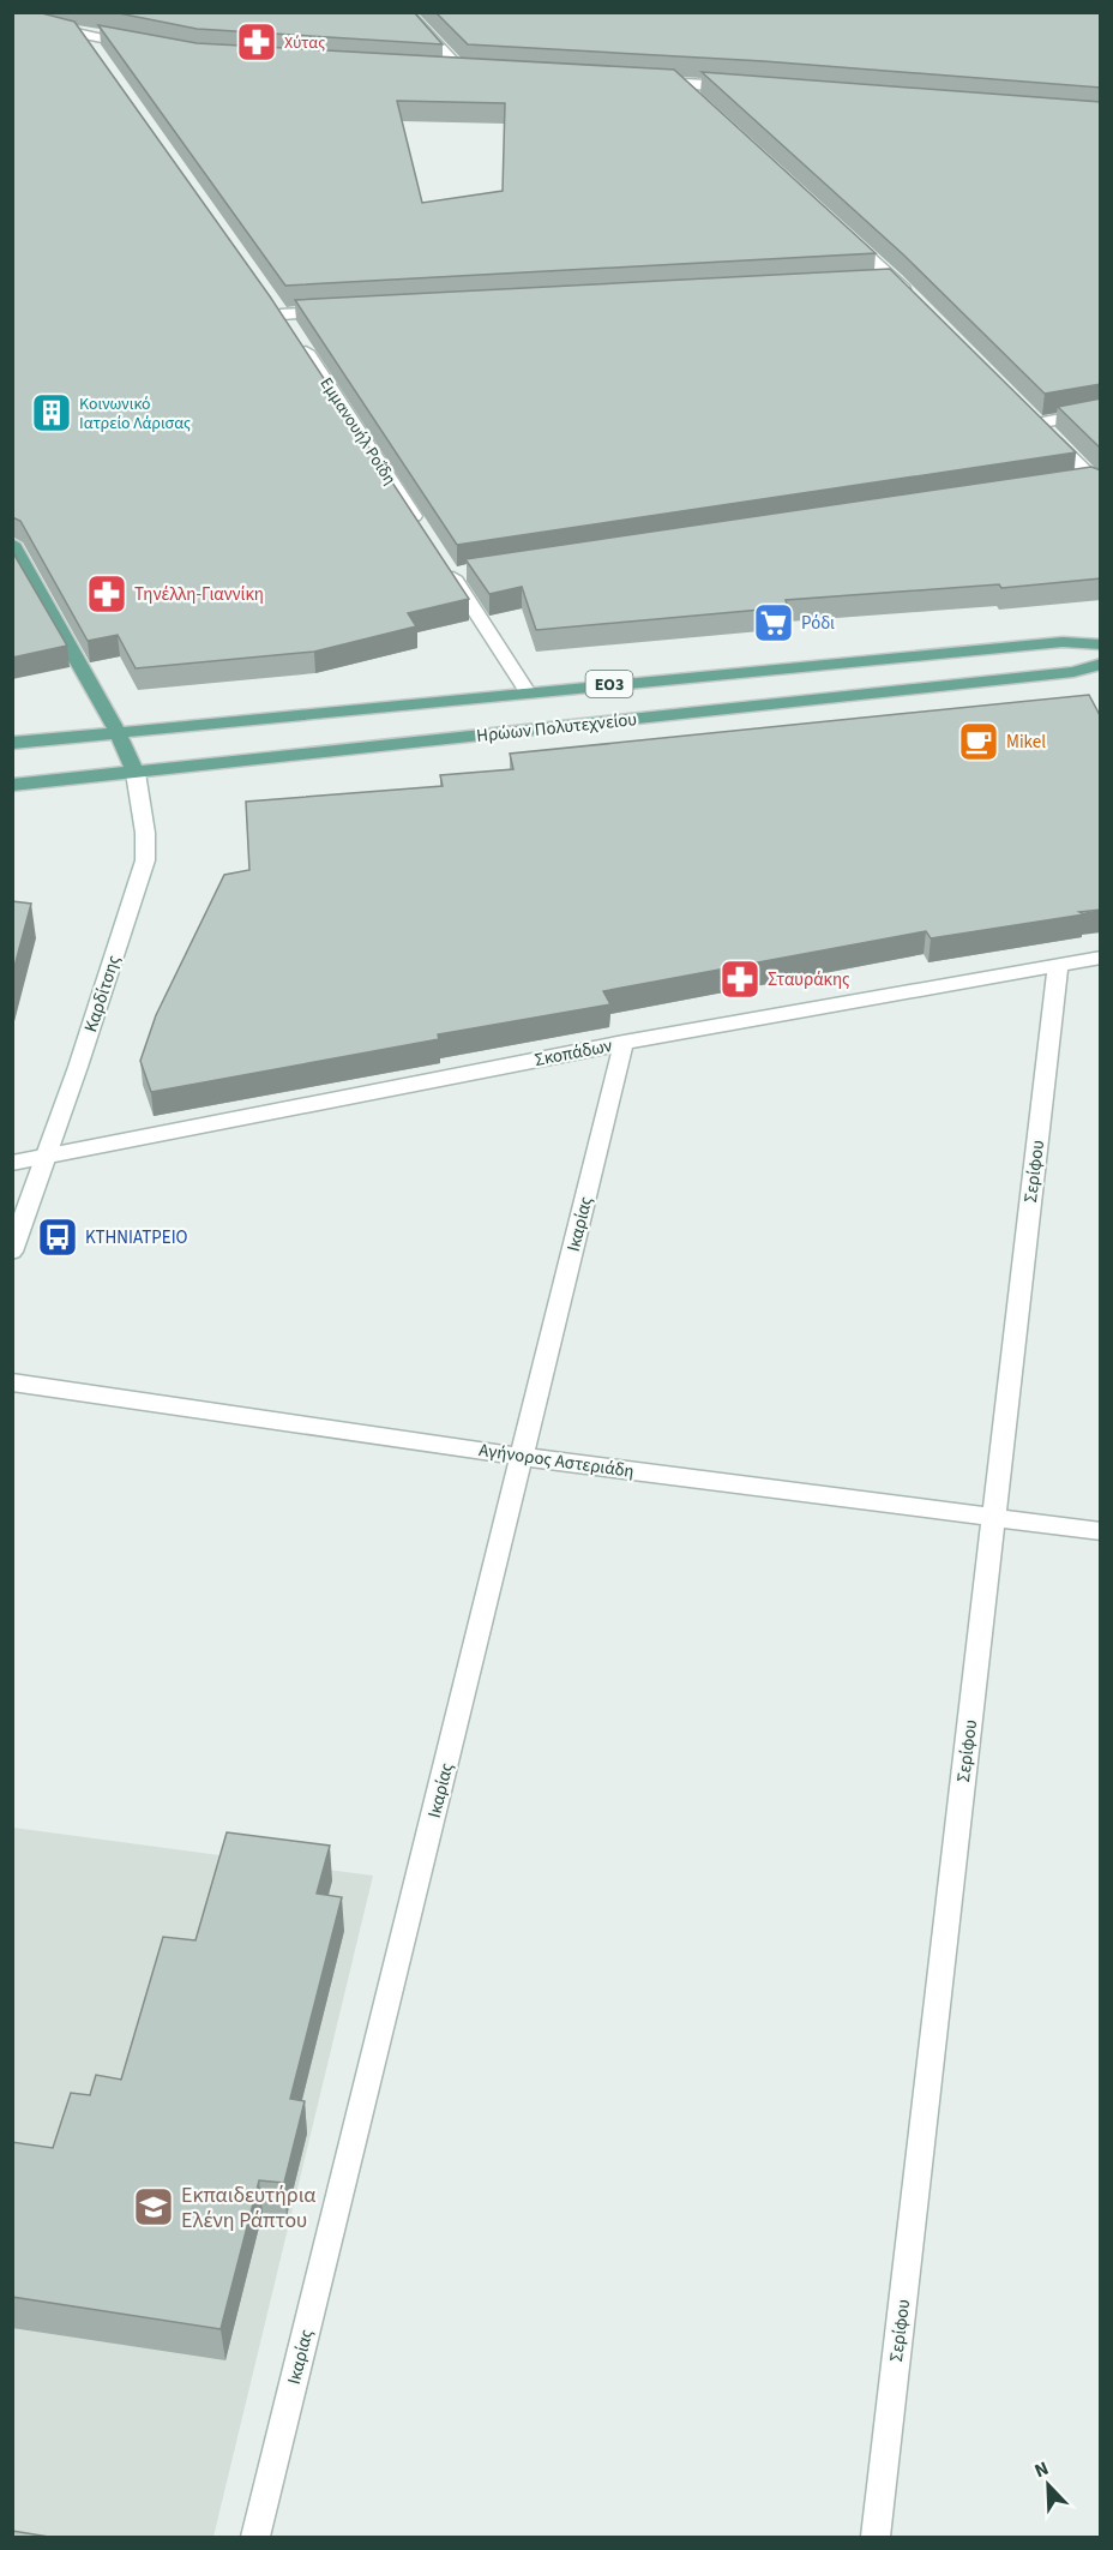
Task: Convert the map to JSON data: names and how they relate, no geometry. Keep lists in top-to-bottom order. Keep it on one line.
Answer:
{"streets":{"main road":["ΕΟ3","Ηρώων Πολυτεχνείου","Καρδίτσης"],"street":["Εμμανουήλ Ροΐδη","Σκοπάδων","Σερίφου","Ικαρίας","Αγήνορος Αστεριάδη"]},"crossings":[["Ηρώων Πολυτεχνείου","Καρδίτσης"],["Καρδίτσης","Σκοπάδων"],["Σκοπάδων","Σερίφου"],["Σκοπάδων","Ικαρίας"],["Σερίφου","Αγήνορος Αστεριάδη"],["Ικαρίας","Αγήνορος Αστεριάδη"]],"places":{"pharmacy":["Χύτας","Τηνέλλη-Γιαννίκη","Σταυράκης"],"building":["Κοινωνικό Ιατρείο Λάρισας"],"supermarket":["Ρόδι"],"cafe":["Mikel"],"bus stop":["ΚΤΗΝΙΑΤΡΕΙΟ"],"school or university":["Εκπαιδευτήρια Ελένη Ράπτου"]},"north":"top left"}
